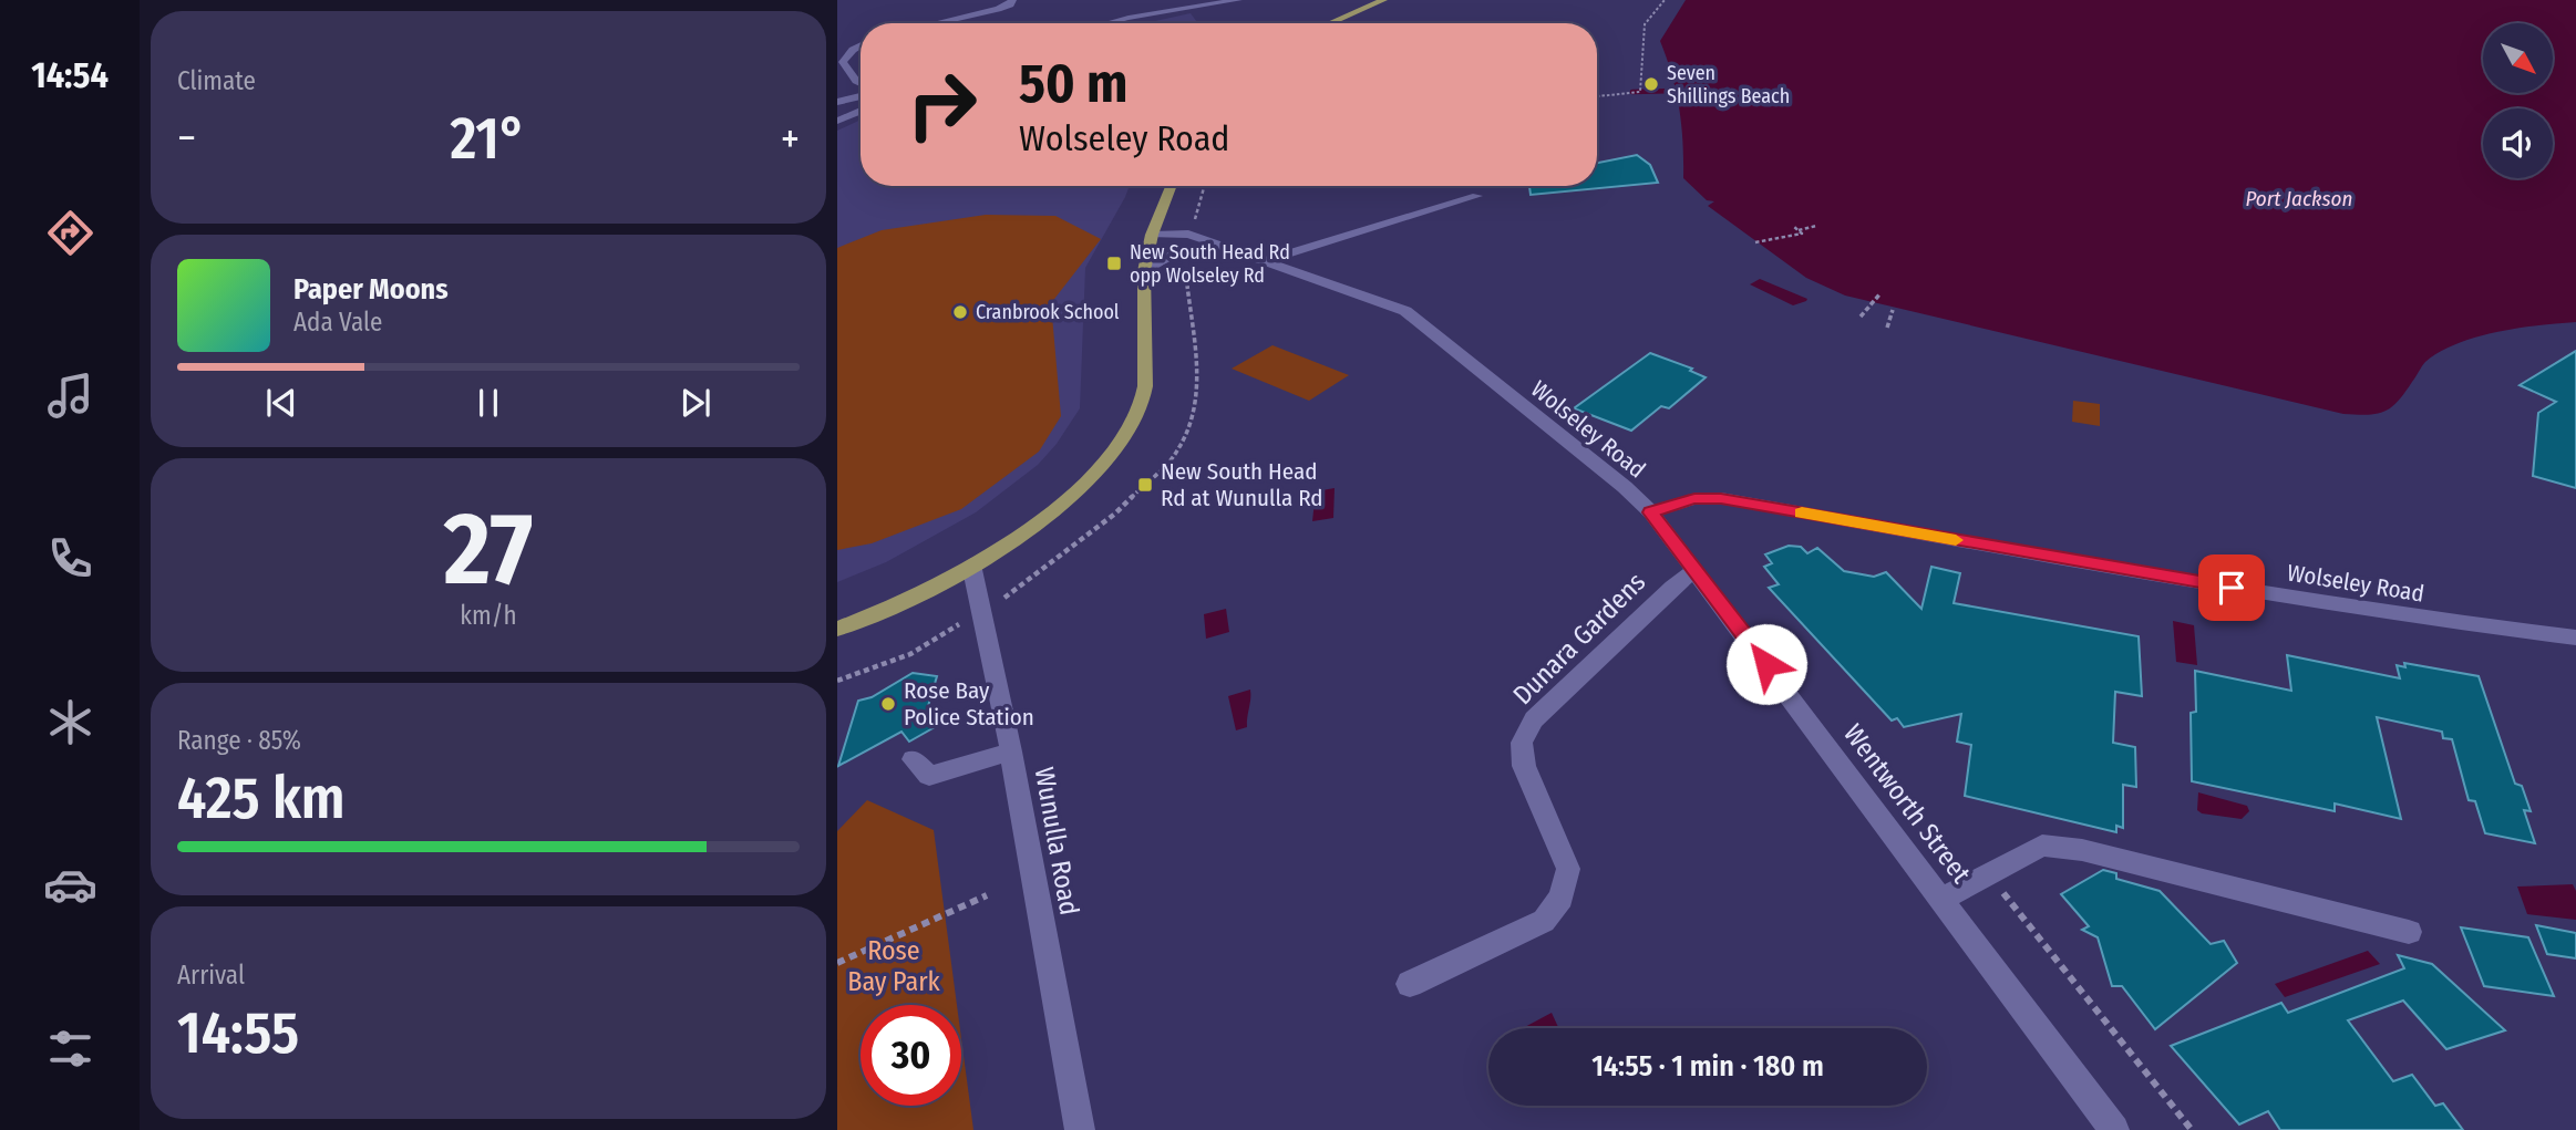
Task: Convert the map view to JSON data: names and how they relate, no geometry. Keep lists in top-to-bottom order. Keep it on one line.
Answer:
{"streets":{"street":["Wolseley Road","Dunara Gardens","Wentworth Street","Wunulla Road"]},"crossings":[["Wolseley Road","Wentworth Street"],["Dunara Gardens","Wentworth Street"]],"water":["Port Jackson"],"parks":["Rose Bay Park"],"places":{"other":["Seven Shillings Beach","Cranbrook School","Rose Bay Police Station"],"transit":["New South Head Rd opp Wolseley Rd","New South Head Rd at Wunulla Rd"]},"north":"bottom right","page":{"tabs":"14:54","tile":["Climate",["27","km/h"],["Range · 85%","425 km"],["Arrival","14:55"]],"turn":["50 m","Wolseley Road"],"heat":["−","21°","+"],"song":["Paper Moons","Ada Vale"],"limit":"30","trip":"14:55 · 1 min · 180 m"}}
